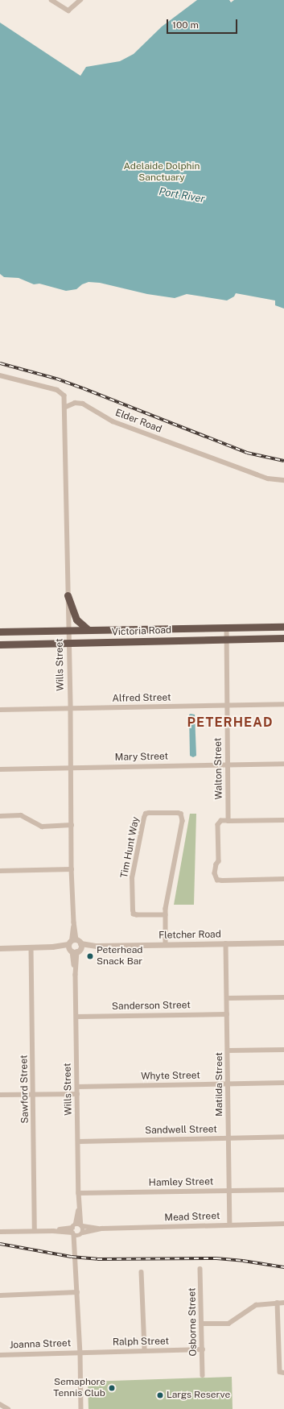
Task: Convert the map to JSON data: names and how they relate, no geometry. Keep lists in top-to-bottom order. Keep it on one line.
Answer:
{"streets":{"highway":["Victoria Road"],"street":["Elder Road","Wills Street","Alfred Street","Mary Street","Walton Street","Tim Hunt Way","Fletcher Road","Sanderson Street","Whyte Street","Matilda Street","Sawford Street","Sandwell Street","Hamley Street","Mead Street","Osborne Street","Ralph Street","Joanna Street"]},"crossings":[["Elder Road","Wills Street"],["Victoria Road","Wills Street"],["Victoria Road","Walton Street"],["Wills Street","Alfred Street"],["Wills Street","Mary Street"],["Wills Street","Fletcher Road"],["Wills Street","Sanderson Street"],["Wills Street","Whyte Street"],["Wills Street","Sandwell Street"],["Wills Street","Hamley Street"],["Wills Street","Mead Street"],["Alfred Street","Walton Street"],["Mary Street","Walton Street"],["Tim Hunt Way","Fletcher Road"],["Fletcher Road","Matilda Street"],["Fletcher Road","Sawford Street"],["Sanderson Street","Matilda Street"],["Whyte Street","Matilda Street"],["Matilda Street","Sandwell Street"],["Matilda Street","Hamley Street"],["Matilda Street","Mead Street"],["Sawford Street","Mead Street"],["Osborne Street","Ralph Street"],["Ralph Street","Joanna Street"]],"districts":["PETERHEAD"],"water":["Port River"],"parks":["Adelaide Dolphin Sanctuary"],"places":["Peterhead Snack Bar","Semaphore Tennis Club","Largs Reserve"],"scale_bar":"100 m"}
